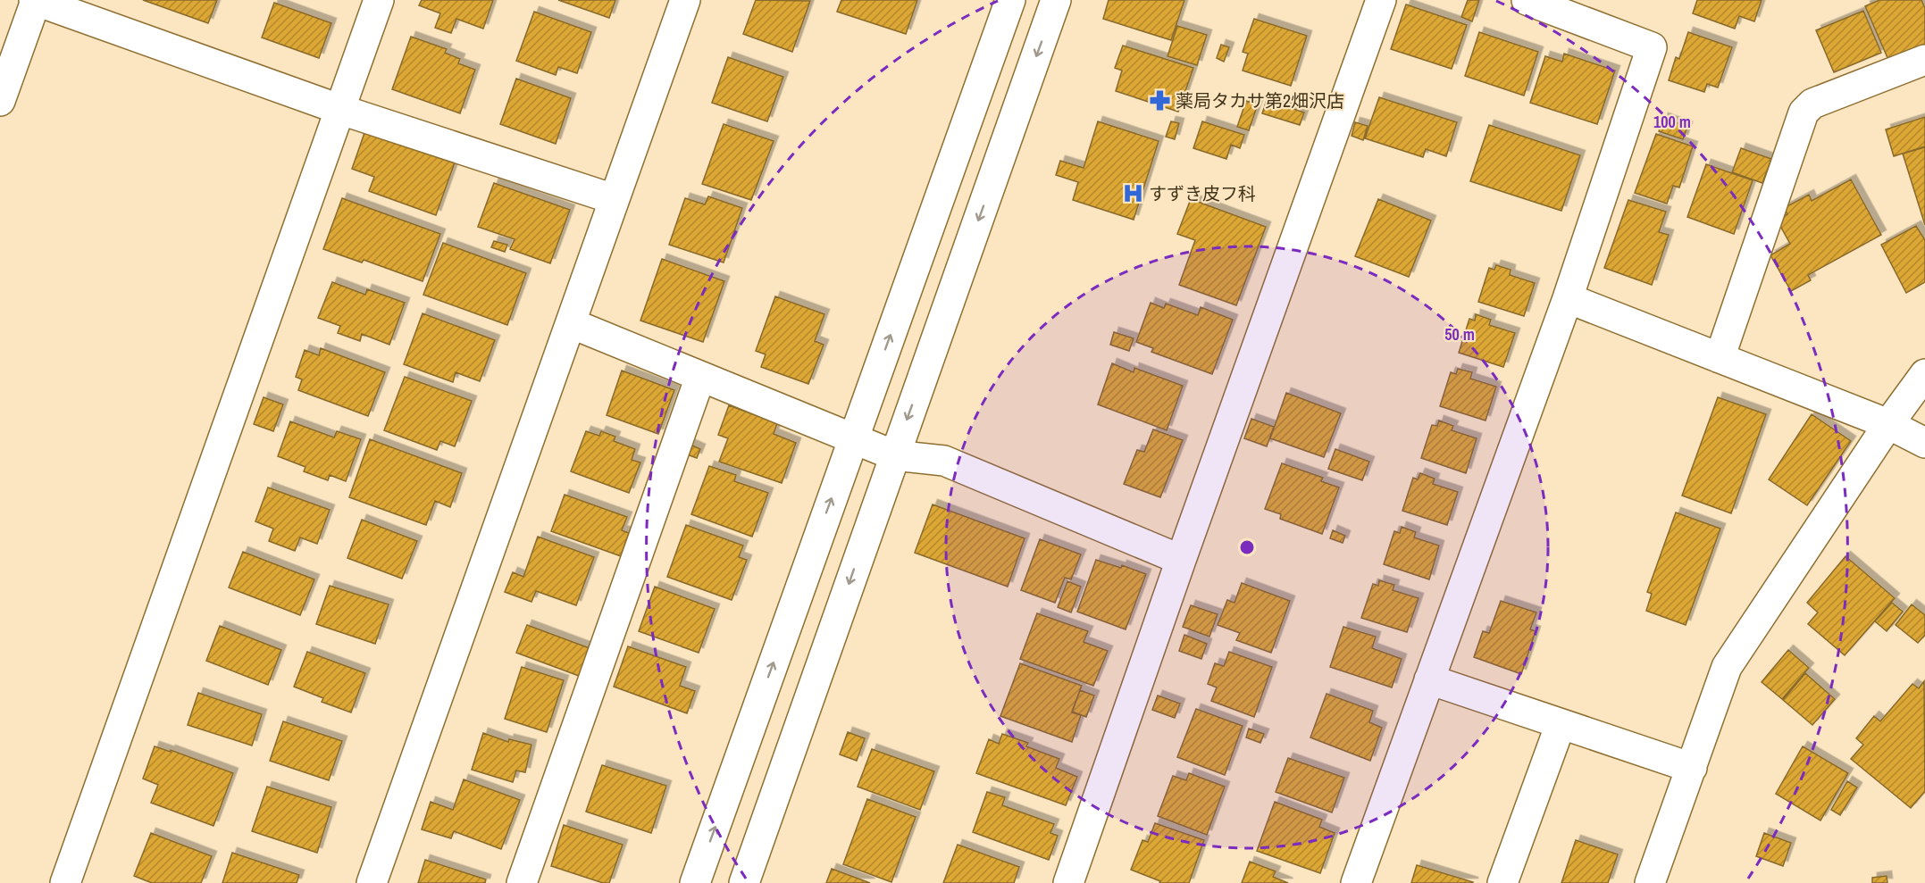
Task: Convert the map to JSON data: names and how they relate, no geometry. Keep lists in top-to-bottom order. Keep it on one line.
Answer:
{"places":{"pharmacy":["薬局タカサ第2畑沢店"],"hospital":["すずき皮フ科"]},"rings":["100 m","50 m"]}
